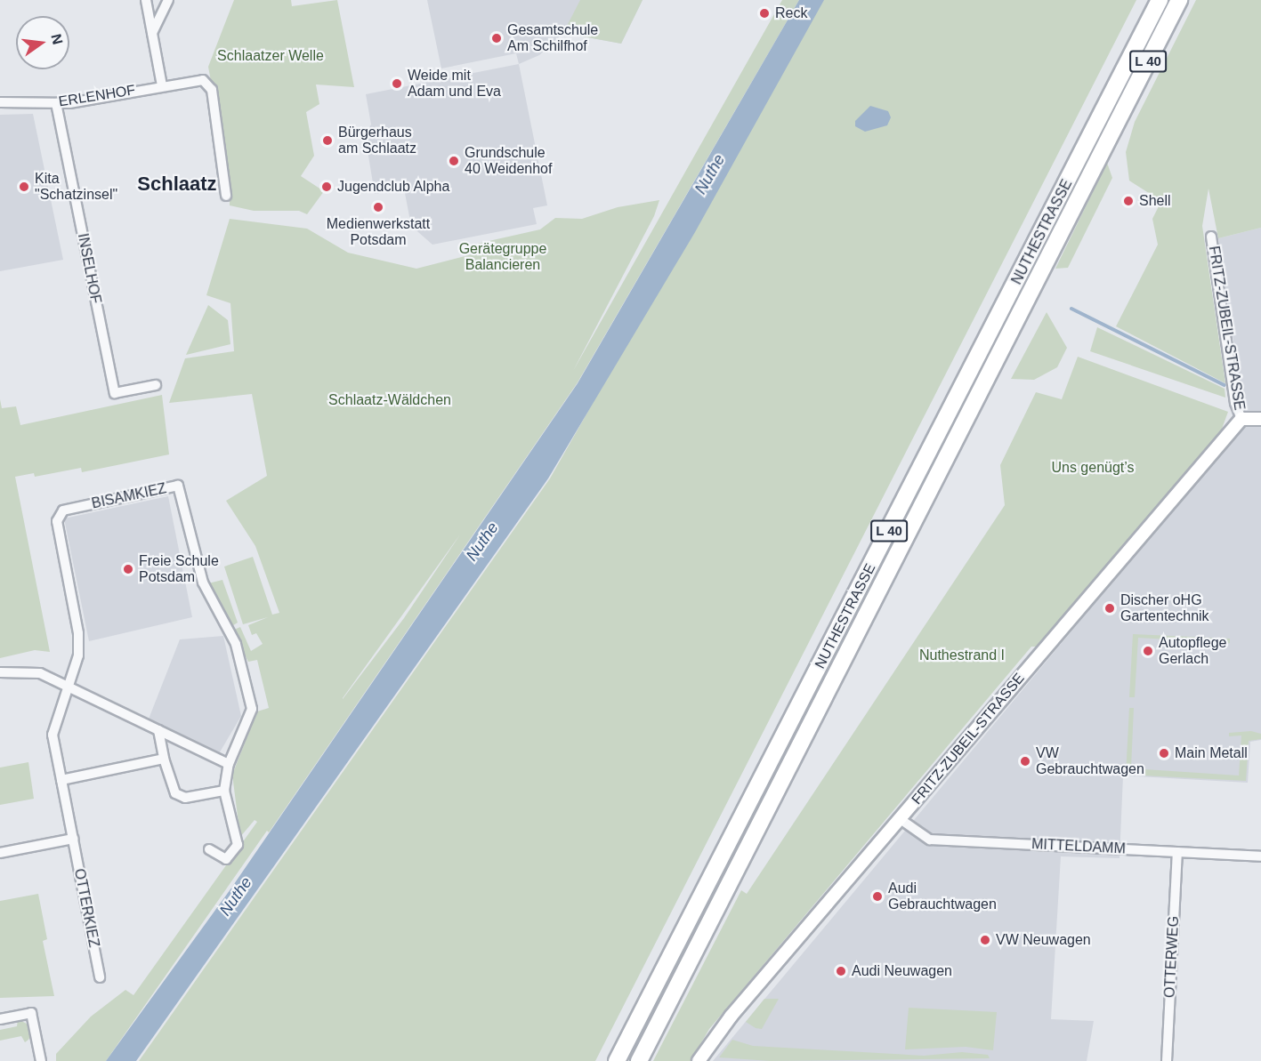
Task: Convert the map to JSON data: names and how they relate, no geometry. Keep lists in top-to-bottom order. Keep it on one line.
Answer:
{"streets":{"highway":["L 40","NUTHESTRASSE"],"street":["ERLENHOF","INSELHOF","FRITZ-ZUBEIL-STRASSE","BISAMKIEZ","MITTELDAMM","OTTERKIEZ","OTTERWEG"]},"crossings":[["ERLENHOF","INSELHOF"],["FRITZ-ZUBEIL-STRASSE","MITTELDAMM"],["BISAMKIEZ","OTTERKIEZ"],["MITTELDAMM","OTTERWEG"]],"districts":["Schlaatz"],"water":["Nuthe"],"parks":["Schlaatzer Welle","Gerätegruppe Balancieren","Schlaatz-Wäldchen","Uns genügt’s","Nuthestrand I"],"places":["Reck","Gesamtschule Am Schilfhof","Weide mit Adam und Eva","Bürgerhaus am Schlaatz","Grundschule 40 Weidenhof","Kita \"Schatzinsel\"","Jugendclub Alpha","Shell","Medienwerkstatt Potsdam","Freie Schule Potsdam","Discher oHG Gartentechnik","Autopflege Gerlach","Main Metall","VW Gebrauchtwagen","Audi Gebrauchtwagen","VW Neuwagen","Audi Neuwagen"],"north":"right"}
